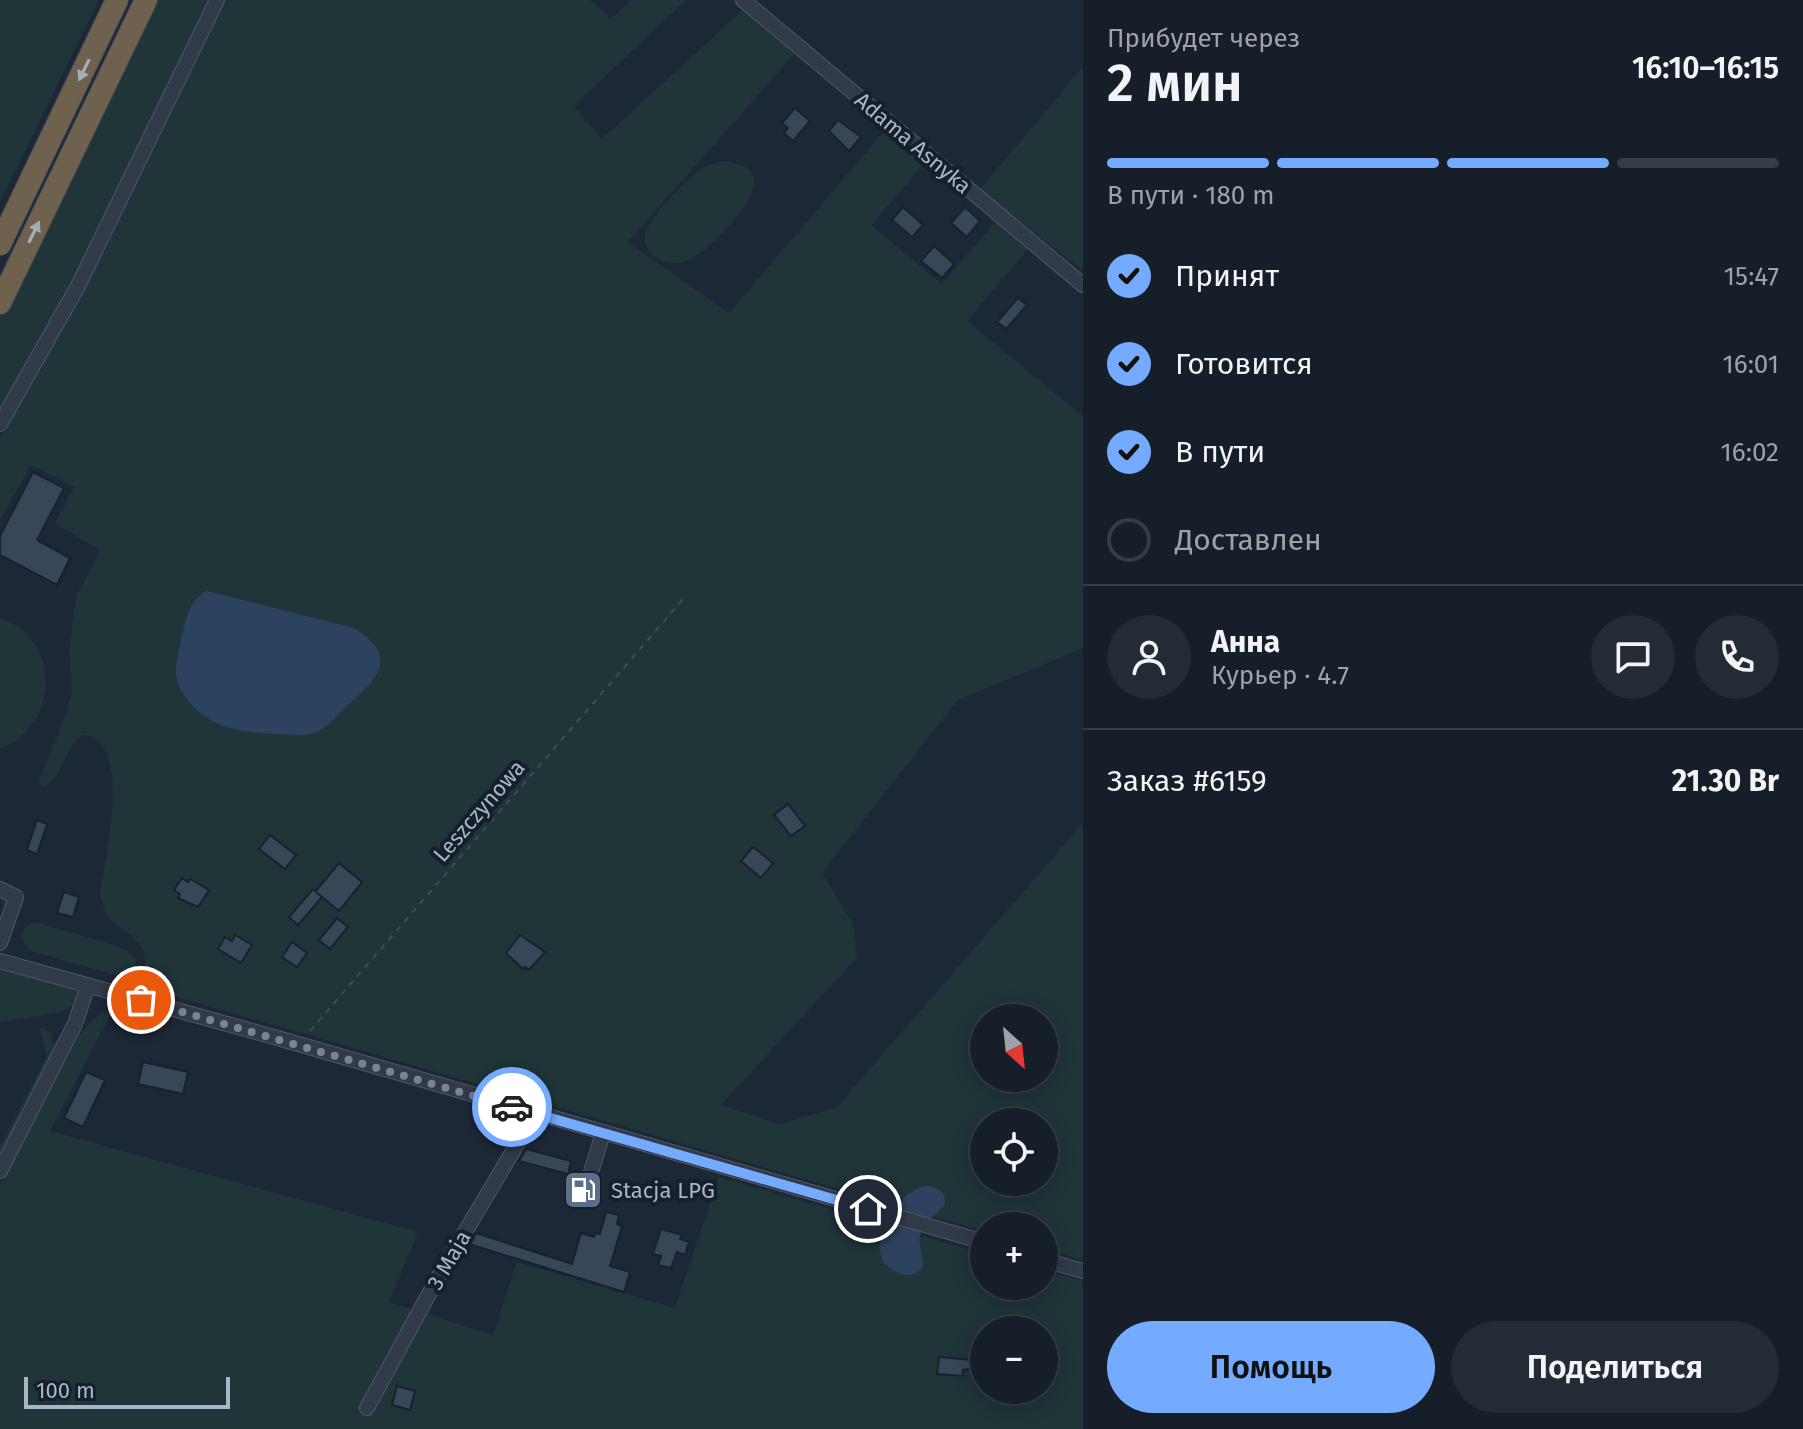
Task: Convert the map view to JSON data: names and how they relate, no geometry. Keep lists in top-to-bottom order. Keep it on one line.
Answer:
{"streets":{"street":["Adama Asnyka","3 Maja"],"path":["Leszczynowa"]},"places":{"fuel station":["Stacja LPG"]},"scale_bar":"100 m","north":"bottom right","page":{"heading":["2 мин","Прибудет через","16:10–16:15"],"panel":["Анна","Курьер · 4.7","Заказ #6159","21.30 Br"],"bar":"В пути · 180 m","list":[["Принят","15:47"],["Готовится","16:01"],["В пути","16:02"],"Доставлен"],"map_buttons":["+","−"],"buttons":["Помощь","Поделиться"],"scale":"100 m"}}
